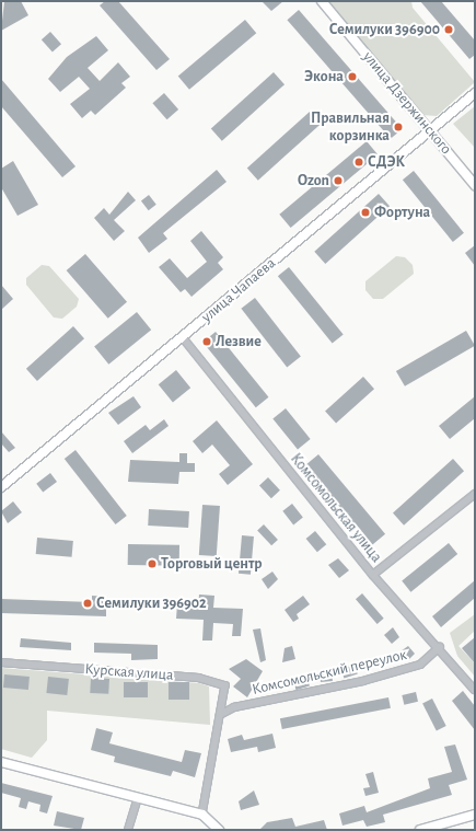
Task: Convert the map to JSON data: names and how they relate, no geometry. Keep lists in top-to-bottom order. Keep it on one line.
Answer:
{"streets":{"street":["улица Дзержинского","улица Чапаева","Комсомольская улица","Курская улица","Комсомольский переулок"]},"crossings":[["улица Дзержинского","улица Чапаева"],["улица Чапаева","Комсомольская улица"],["Комсомольская улица","Комсомольский переулок"],["Курская улица","Комсомольский переулок"]],"places":["Семилуки 396900","Экона","Правильная корзинка","СДЭК","Ozon","Фортуна","Лезвие","Торговый центр","Семилуки 396902"]}
